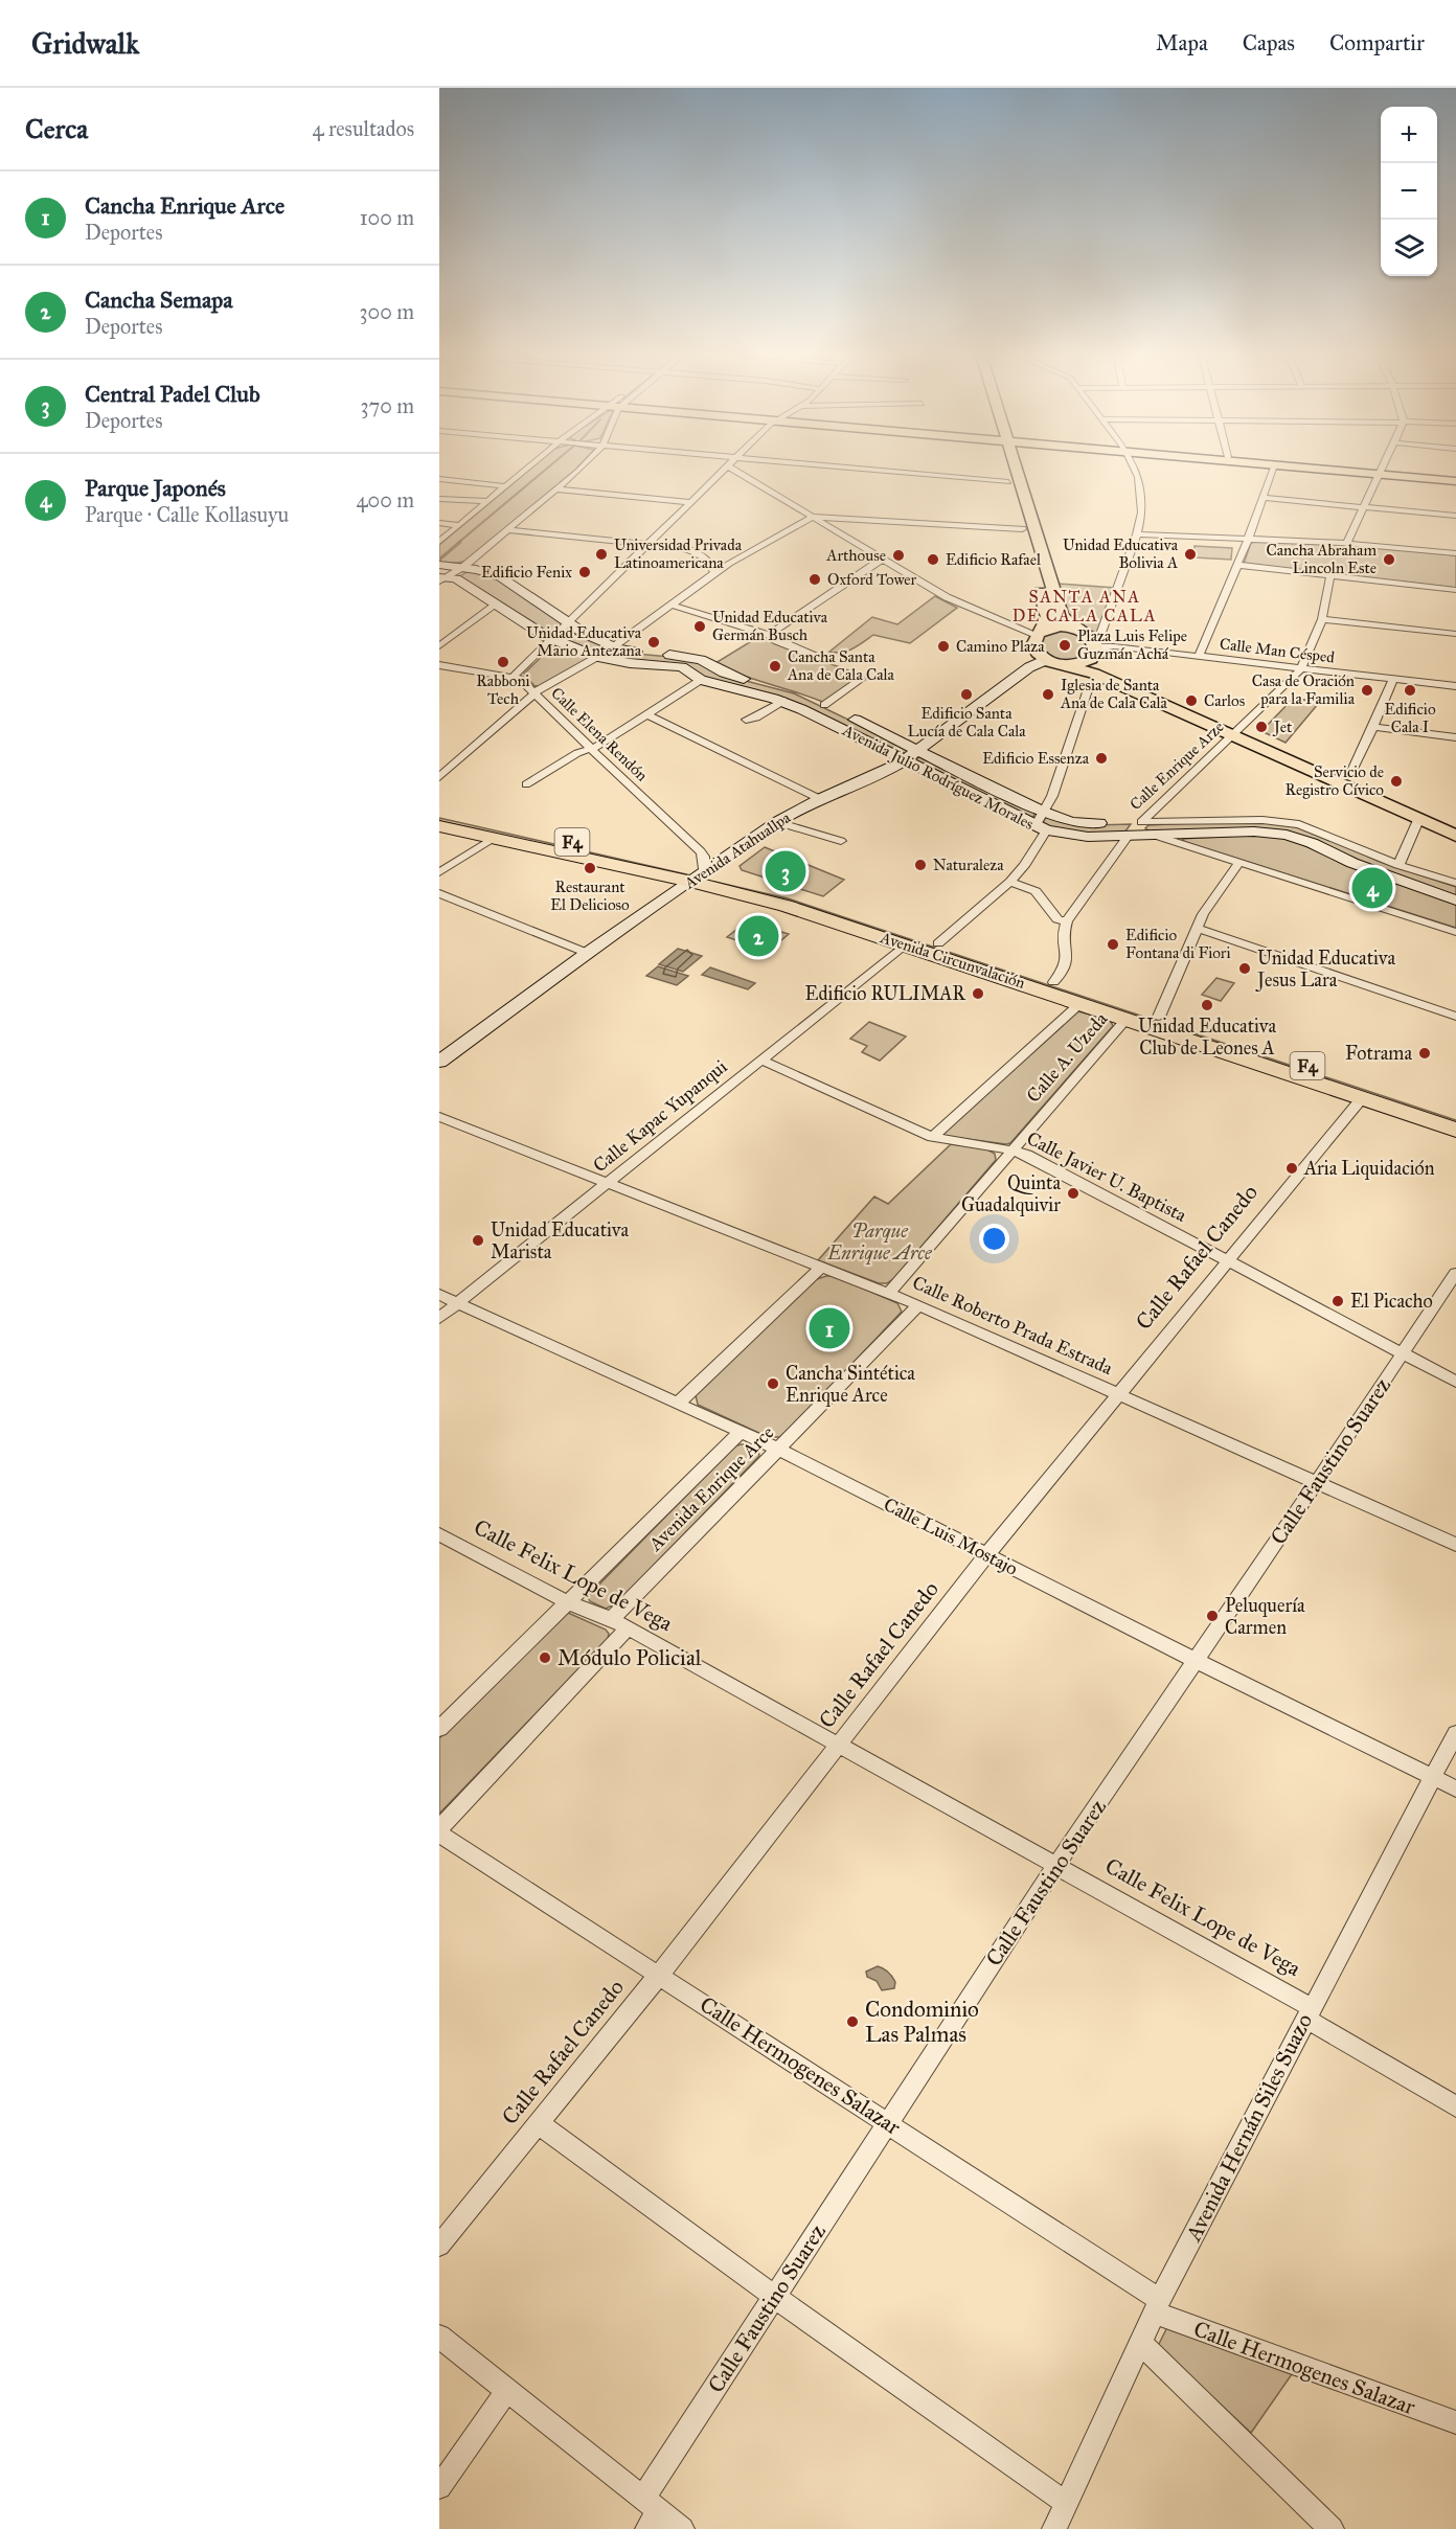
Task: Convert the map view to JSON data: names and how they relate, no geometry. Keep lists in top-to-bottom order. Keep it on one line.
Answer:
{"streets":{"highway":["F4","Avenida Circunvalación"],"main road":["Calle Enrique Arze","Avenida Julio Rodríguez Morales","Avenida Atahuallpa"],"street":["Calle Man Césped","Calle Elena Rendón","Calle A. Uzeda","Calle Kapac Yupanqui","Calle Javier U. Baptista","Calle Rafael Canedo","Calle Roberto Prada Estrada","Calle Faustino Suarez","Avenida Enrique Arce","Calle Luis Mostajo","Calle Felix Lope de Vega","Calle Hermogenes Salazar","Avenida Hernán Siles Suazo"]},"crossings":[["Calle Man Césped","Calle Enrique Arze"],["Calle Man Césped","Avenida Atahuallpa"],["Calle Elena Rendón","Avenida Atahuallpa"],["Calle Elena Rendón","Avenida Circunvalación"],["Calle Enrique Arze","Avenida Julio Rodríguez Morales"],["Avenida Julio Rodríguez Morales","Avenida Atahuallpa"],["Avenida Atahuallpa","Avenida Circunvalación"],["Avenida Circunvalación","Calle A. Uzeda"],["Avenida Circunvalación","Calle Kapac Yupanqui"],["Avenida Circunvalación","Calle Rafael Canedo"],["Calle A. Uzeda","Calle Javier U. Baptista"],["Calle A. Uzeda","Calle Roberto Prada Estrada"],["Calle Kapac Yupanqui","Calle Javier U. Baptista"],["Calle Kapac Yupanqui","Calle Roberto Prada Estrada"],["Calle Kapac Yupanqui","Calle Luis Mostajo"],["Calle Javier U. Baptista","Calle Rafael Canedo"],["Calle Javier U. Baptista","Calle Faustino Suarez"],["Calle Rafael Canedo","Calle Roberto Prada Estrada"],["Calle Rafael Canedo","Calle Luis Mostajo"],["Calle Rafael Canedo","Calle Felix Lope de Vega"],["Calle Rafael Canedo","Calle Hermogenes Salazar"],["Calle Roberto Prada Estrada","Calle Faustino Suarez"],["Calle Roberto Prada Estrada","Avenida Enrique Arce"],["Calle Faustino Suarez","Calle Luis Mostajo"],["Calle Faustino Suarez","Calle Felix Lope de Vega"],["Calle Faustino Suarez","Calle Hermogenes Salazar"],["Avenida Enrique Arce","Calle Luis Mostajo"],["Avenida Enrique Arce","Calle Felix Lope de Vega"],["Calle Luis Mostajo","Avenida Hernán Siles Suazo"],["Calle Felix Lope de Vega","Avenida Hernán Siles Suazo"],["Calle Hermogenes Salazar","Avenida Hernán Siles Suazo"]],"districts":["SANTA ANA DE CALA CALA"],"parks":["Parque Enrique Arce"],"places":["Universidad Privada Latinoamericana","Unidad Educativa Bolivia A","Arthouse","Edificio Rafael","Cancha Abraham Lincoln Este","Edificio Fenix","Oxford Tower","Unidad Educativa Germán Busch","Unidad Educativa Mario Antezana","Plaza Luis Felipe Guzmán Achá","Camino Plaza","Rabboni Tech","Cancha Santa Ana de Cala Cala","Casa de Oración para la Familia","Edificio Cala I","Edificio Santa Lucía de Cala Cala","Iglesia de Santa Ana de Cala Cala","Carlos","Jet","Edificio Essenza","Servicio de Registro Cívico","Naturaleza","Restaurant El Delicioso","Edificio Fontana di Fiori","Unidad Educativa Jesus Lara","Edificio RULIMAR","Unidad Educativa Club de Leones A","Fotrama","Aria Liquidación","Quinta Guadalquivir","Unidad Educativa Marista","El Picacho","Cancha Sintética Enrique Arce","Peluquería Carmen","Módulo Policial","Condominio Las Palmas"],"page":{"header":"Gridwalk","nav":["Mapa","Capas","Compartir"],"heading":["Cerca","4 resultados"],"map_buttons":["+","−"],"list":[{"mark":"1","name":"Cancha Enrique Arce","note":"Deportes","value":"100 m"},{"mark":"2","name":"Cancha Semapa","note":"Deportes","value":"300 m"},{"mark":"3","name":"Central Padel Club","note":"Deportes","value":"370 m"},{"mark":"4","name":"Parque Japonés","note":"Parque · Calle Kollasuyu","value":"400 m"}],"pins":["3","4","2","1"]}}
